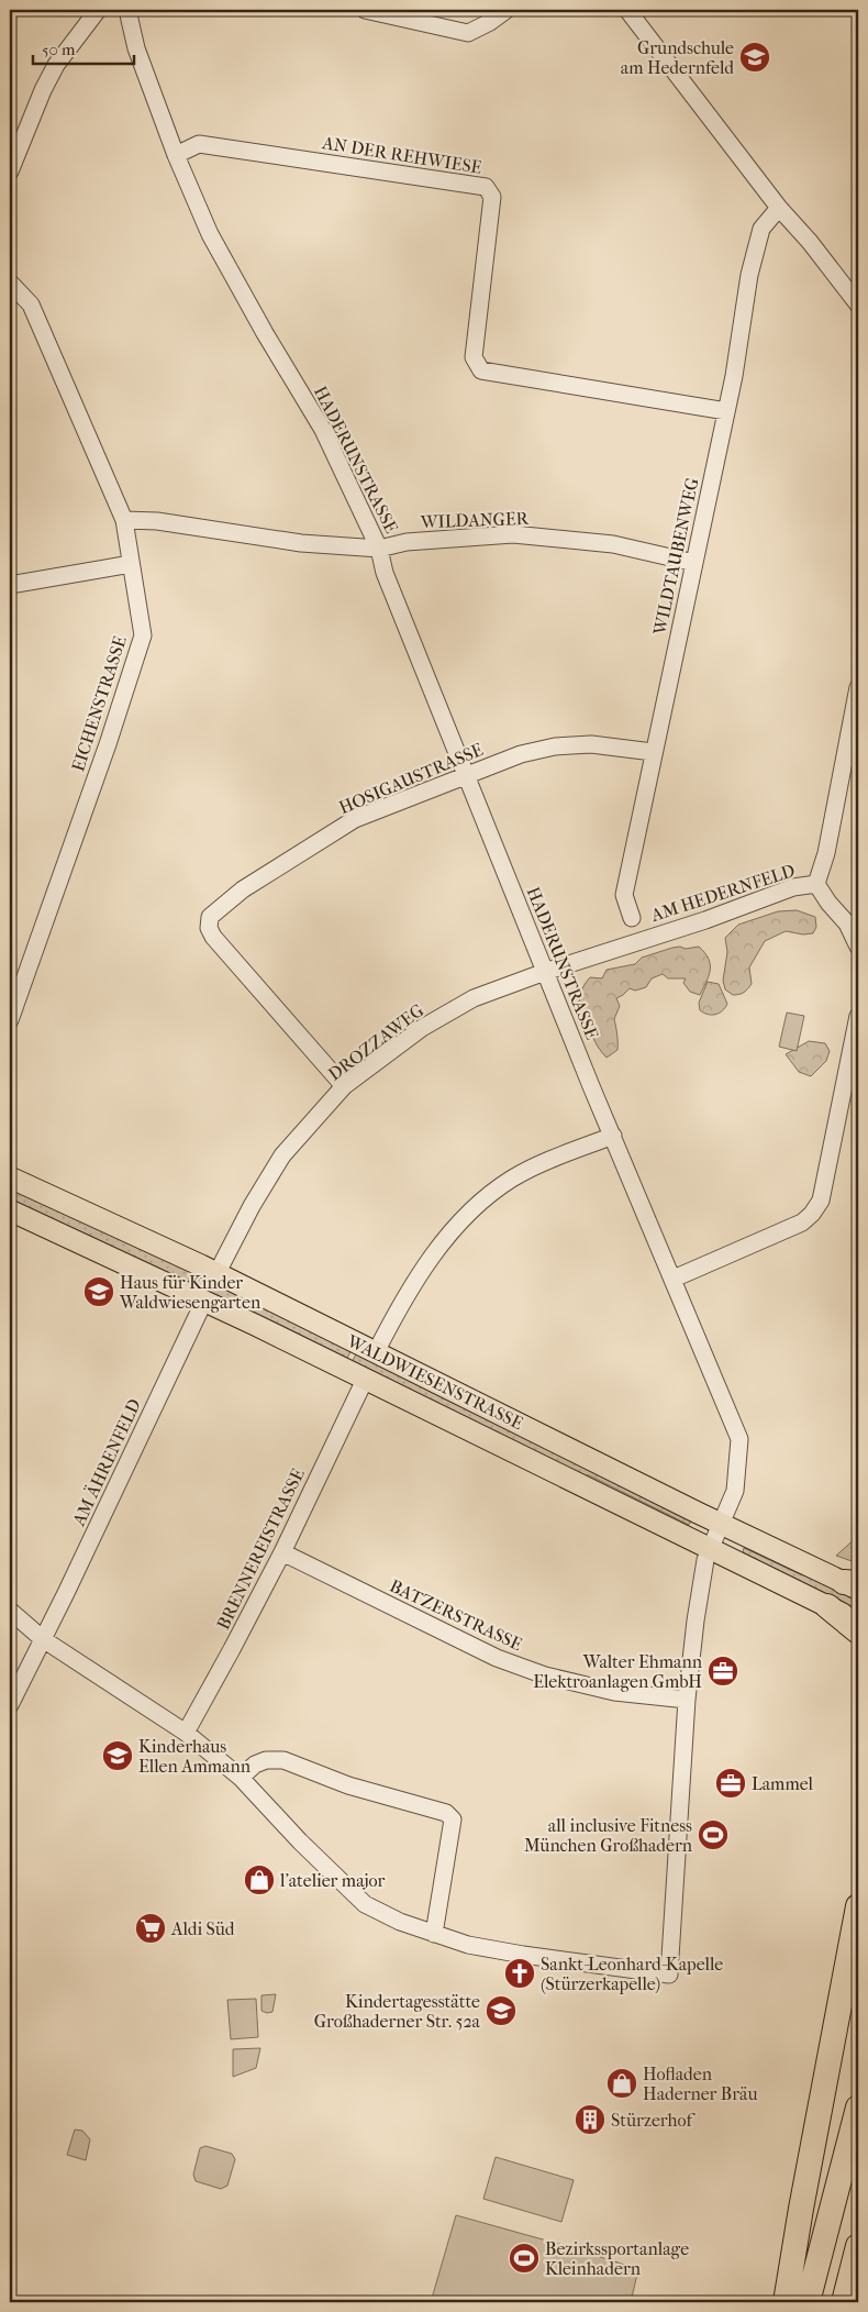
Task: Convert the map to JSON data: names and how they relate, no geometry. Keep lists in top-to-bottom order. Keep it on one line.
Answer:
{"streets":{"main road":["WALDWIESENSTRASSE"],"street":["AN DER REHWIESE","HADERUNSTRASSE","WILDANGER","WILDTAUBENWEG","EICHENSTRASSE","HOSIGAUSTRASSE","AM HEDERNFELD","DROZZAWEG","AM ÄHRENFELD","BRENNEREISTRASSE","BATZERSTRASSE"]},"crossings":[["AN DER REHWIESE","HADERUNSTRASSE"],["AN DER REHWIESE","WILDTAUBENWEG"],["HADERUNSTRASSE","WILDANGER"],["HADERUNSTRASSE","HOSIGAUSTRASSE"],["HADERUNSTRASSE","AM HEDERNFELD"],["HADERUNSTRASSE","DROZZAWEG"],["HADERUNSTRASSE","WALDWIESENSTRASSE"],["HADERUNSTRASSE","BATZERSTRASSE"],["WILDANGER","WILDTAUBENWEG"],["WILDANGER","EICHENSTRASSE"],["WILDTAUBENWEG","HOSIGAUSTRASSE"],["HOSIGAUSTRASSE","DROZZAWEG"],["AM HEDERNFELD","DROZZAWEG"],["DROZZAWEG","WALDWIESENSTRASSE"],["WALDWIESENSTRASSE","AM ÄHRENFELD"],["WALDWIESENSTRASSE","BRENNEREISTRASSE"],["BRENNEREISTRASSE","BATZERSTRASSE"]],"places":{"school or university":["Grundschule am Hedernfeld","Haus für Kinder Waldwiesengarten","Kinderhaus Ellen Ammann","Kindertagesstätte Großhaderner Str. 52a"],"office":["Walter Ehmann Elektroanlagen GmbH","Lammel"],"sports":["all inclusive Fitness München Großhadern","Bezirkssportanlage Kleinhadern"],"shop":["l'atelier major","Hofladen Haderner Bräu"],"supermarket":["Aldi Süd"],"church":["Sankt-Leonhard-Kapelle (Stürzerkapelle)"],"building":["Stürzerhof"]},"scale_bar":"50 m"}
